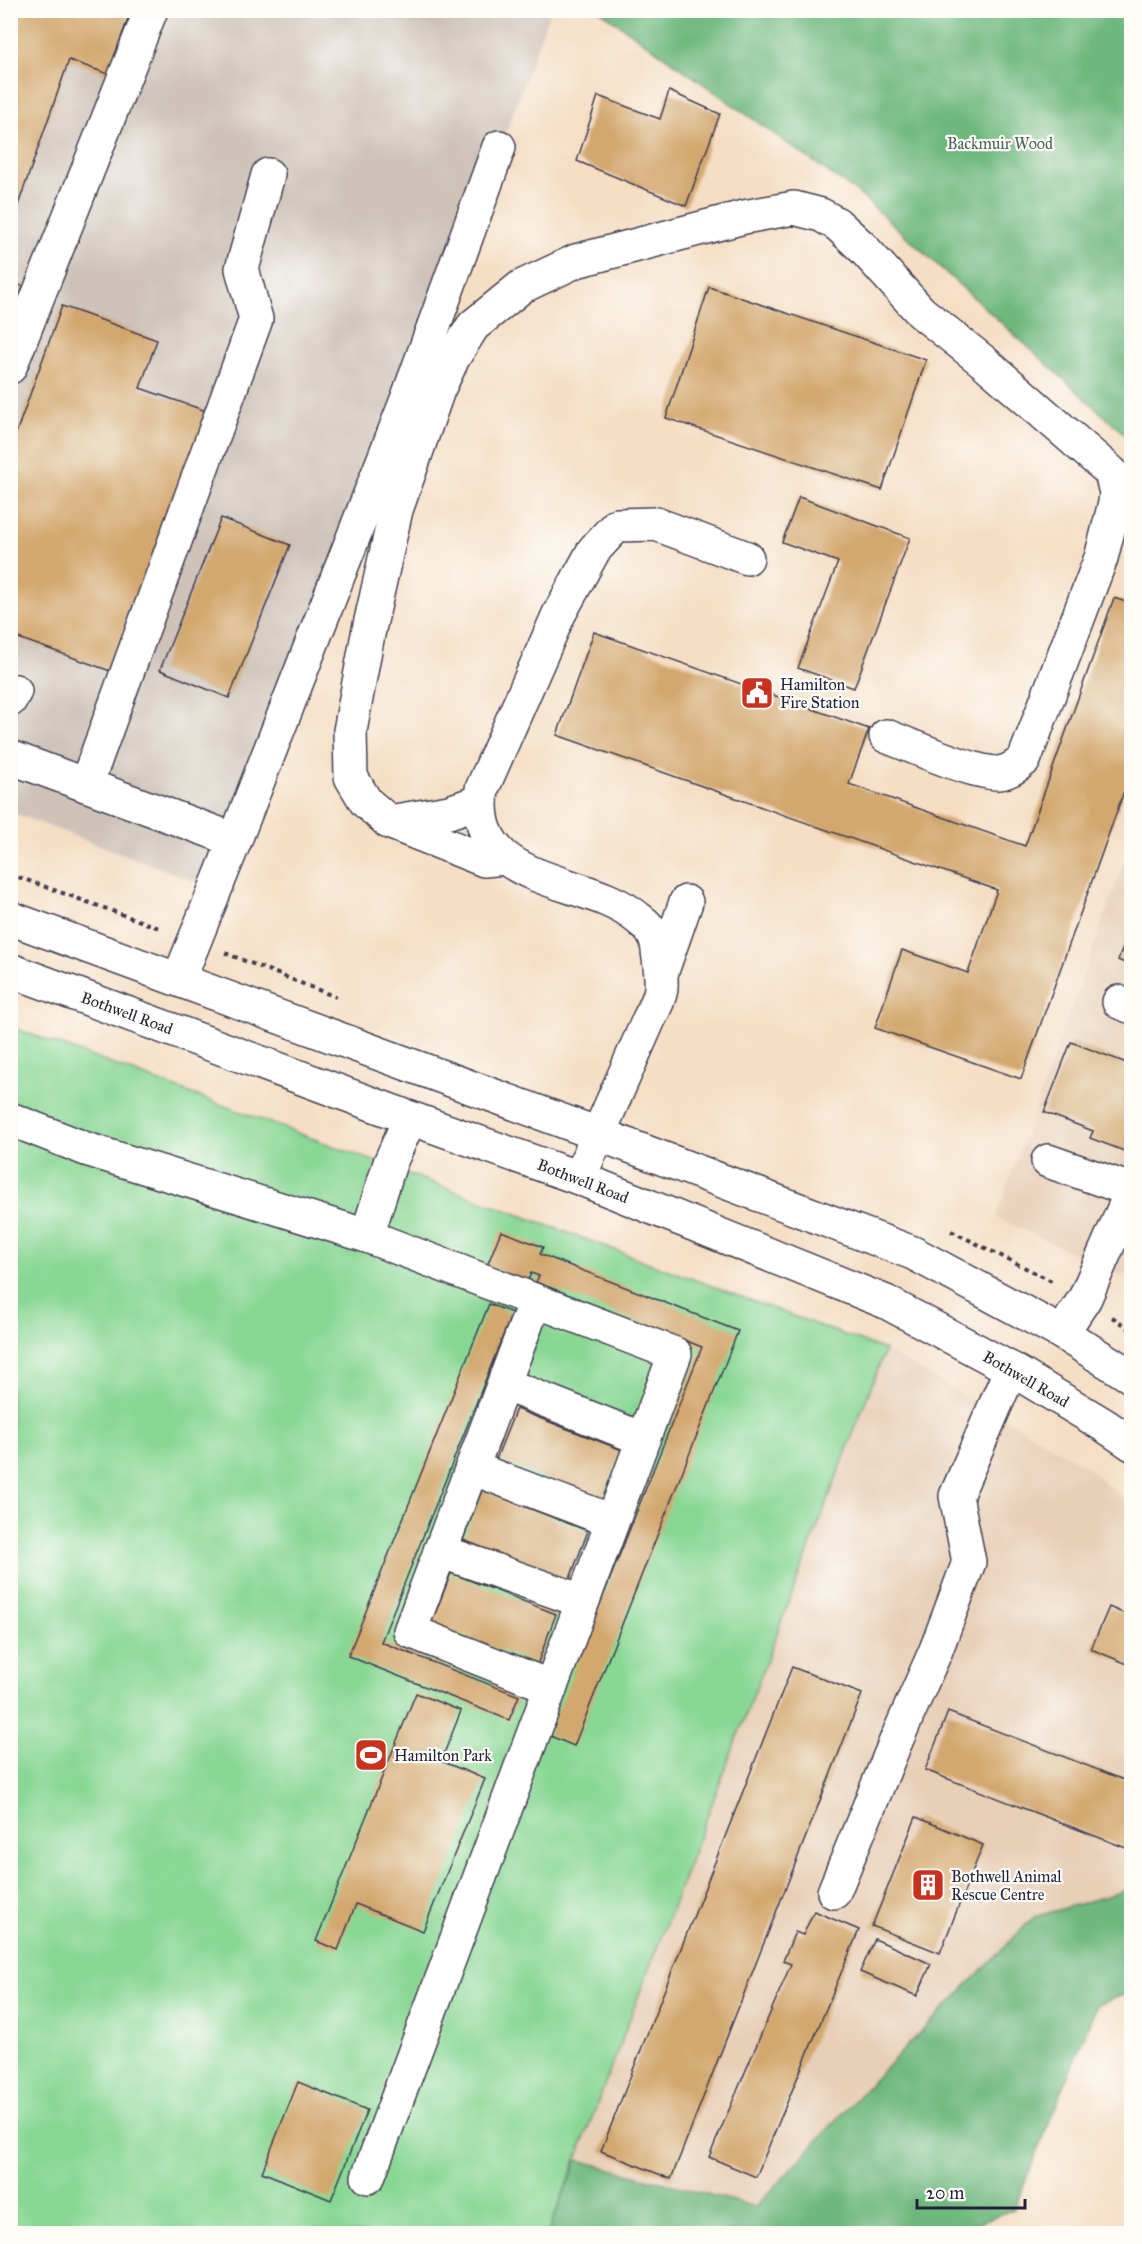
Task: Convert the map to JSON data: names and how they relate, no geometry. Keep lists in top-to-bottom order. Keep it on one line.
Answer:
{"streets":{"main road":["Bothwell Road"]},"parks":["Backmuir Wood"],"places":{"public building":["Hamilton Fire Station"],"sports":["Hamilton Park"],"building":["Bothwell Animal Rescue Centre"]},"scale_bar":"20 m"}
